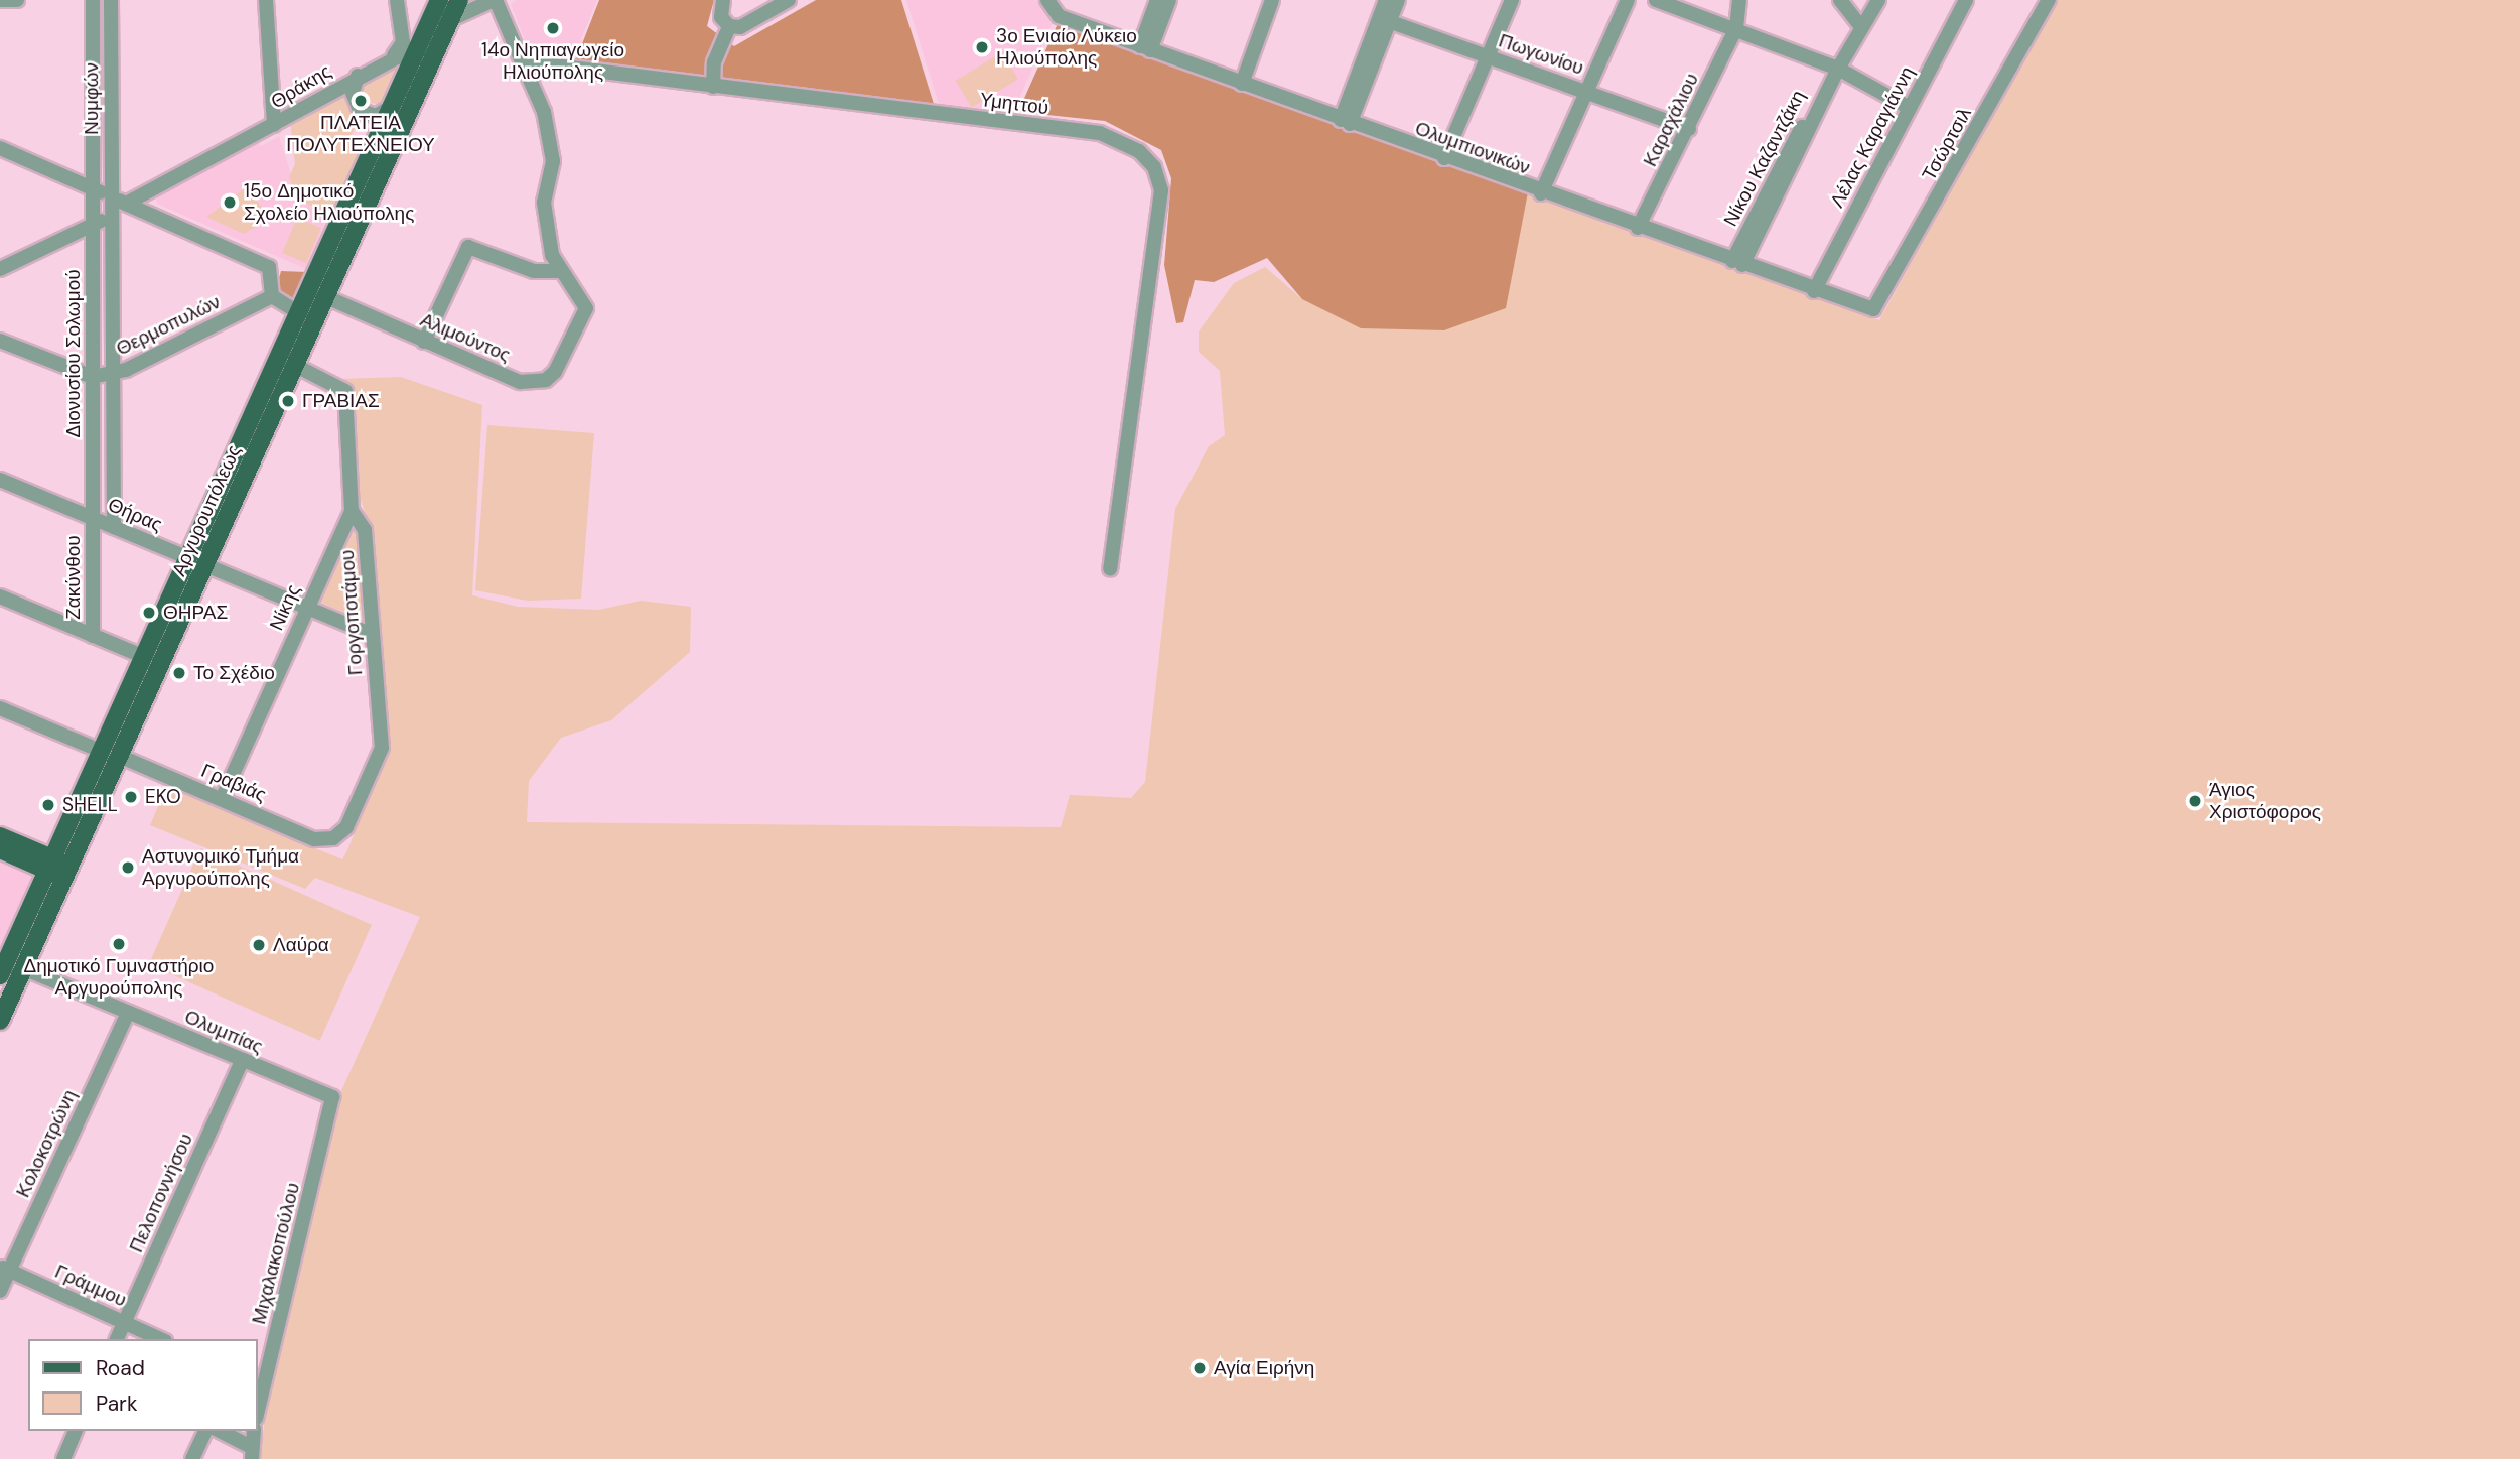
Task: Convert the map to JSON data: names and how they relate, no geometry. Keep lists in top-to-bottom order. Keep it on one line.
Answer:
{"streets":{"main road":["Αργυρουπόλεως"],"street":["Πωγωνίου","Θράκης","Νυμφών","Υμηττού","Καραχάλιου","Λέλας Καραγιάννη","Τσώρτσιλ","Ολυμπιονικών","Νίκου Καζαντζάκη","Θερμοπυλών","Αλιμούντος","Διονυσίου Σολωμού","Θήρας","Ζακύνθου","Νίκης","Γοργοποτάμου","Γραβιάς","Ολυμπίας","Κολοκοτρώνη","Πελοποννήσου","Μιχαλακοπούλου","Γράμμου"]},"crossings":[["Πωγωνίου","Καραχάλιου"],["Θράκης","Αργυρουπόλεως"],["Νυμφών","Διονυσίου Σολωμού"],["Υμηττού","Αλιμούντος"],["Καραχάλιου","Ολυμπιονικών"],["Λέλας Καραγιάννη","Ολυμπιονικών"],["Τσώρτσιλ","Ολυμπιονικών"],["Ολυμπιονικών","Νίκου Καζαντζάκη"],["Θερμοπυλών","Διονυσίου Σολωμού"],["Αλιμούντος","Αργυρουπόλεως"],["Διονυσίου Σολωμού","Θήρας"],["Διονυσίου Σολωμού","Ζακύνθου"],["Αργυρουπόλεως","Θήρας"],["Αργυρουπόλεως","Γοργοποτάμου"],["Αργυρουπόλεως","Γραβιάς"],["Αργυρουπόλεως","Ολυμπίας"],["Θήρας","Ζακύνθου"],["Θήρας","Νίκης"],["Θήρας","Γοργοποτάμου"],["Νίκης","Γοργοποτάμου"],["Νίκης","Γραβιάς"],["Γοργοποτάμου","Γραβιάς"],["Ολυμπίας","Κολοκοτρώνη"],["Ολυμπίας","Πελοποννήσου"],["Ολυμπίας","Μιχαλακοπούλου"],["Κολοκοτρώνη","Γράμμου"],["Πελοποννήσου","Γράμμου"]],"places":["14ο Νηπιαγωγείο Ηλιούπολης","3ο Ενιαίο Λύκειο Ηλιούπολης","ΠΛΑΤΕΙΑ ΠΟΛΥΤΕΧΝΕΙΟΥ","15ο Δημοτικό Σχολείο Ηλιούπολης","ΓΡΑΒΙΑΣ","ΘΗΡΑΣ","Το Σχέδιο","EKO","Άγιος Χριστόφορος","SHELL","Αστυνομικό Τμήμα Αργυρούπολης","Δημοτικό Γυμναστήριο Αργυρούπολης","Λαύρα","Αγία Ειρήνη"],"legend":["Road","Park"]}
